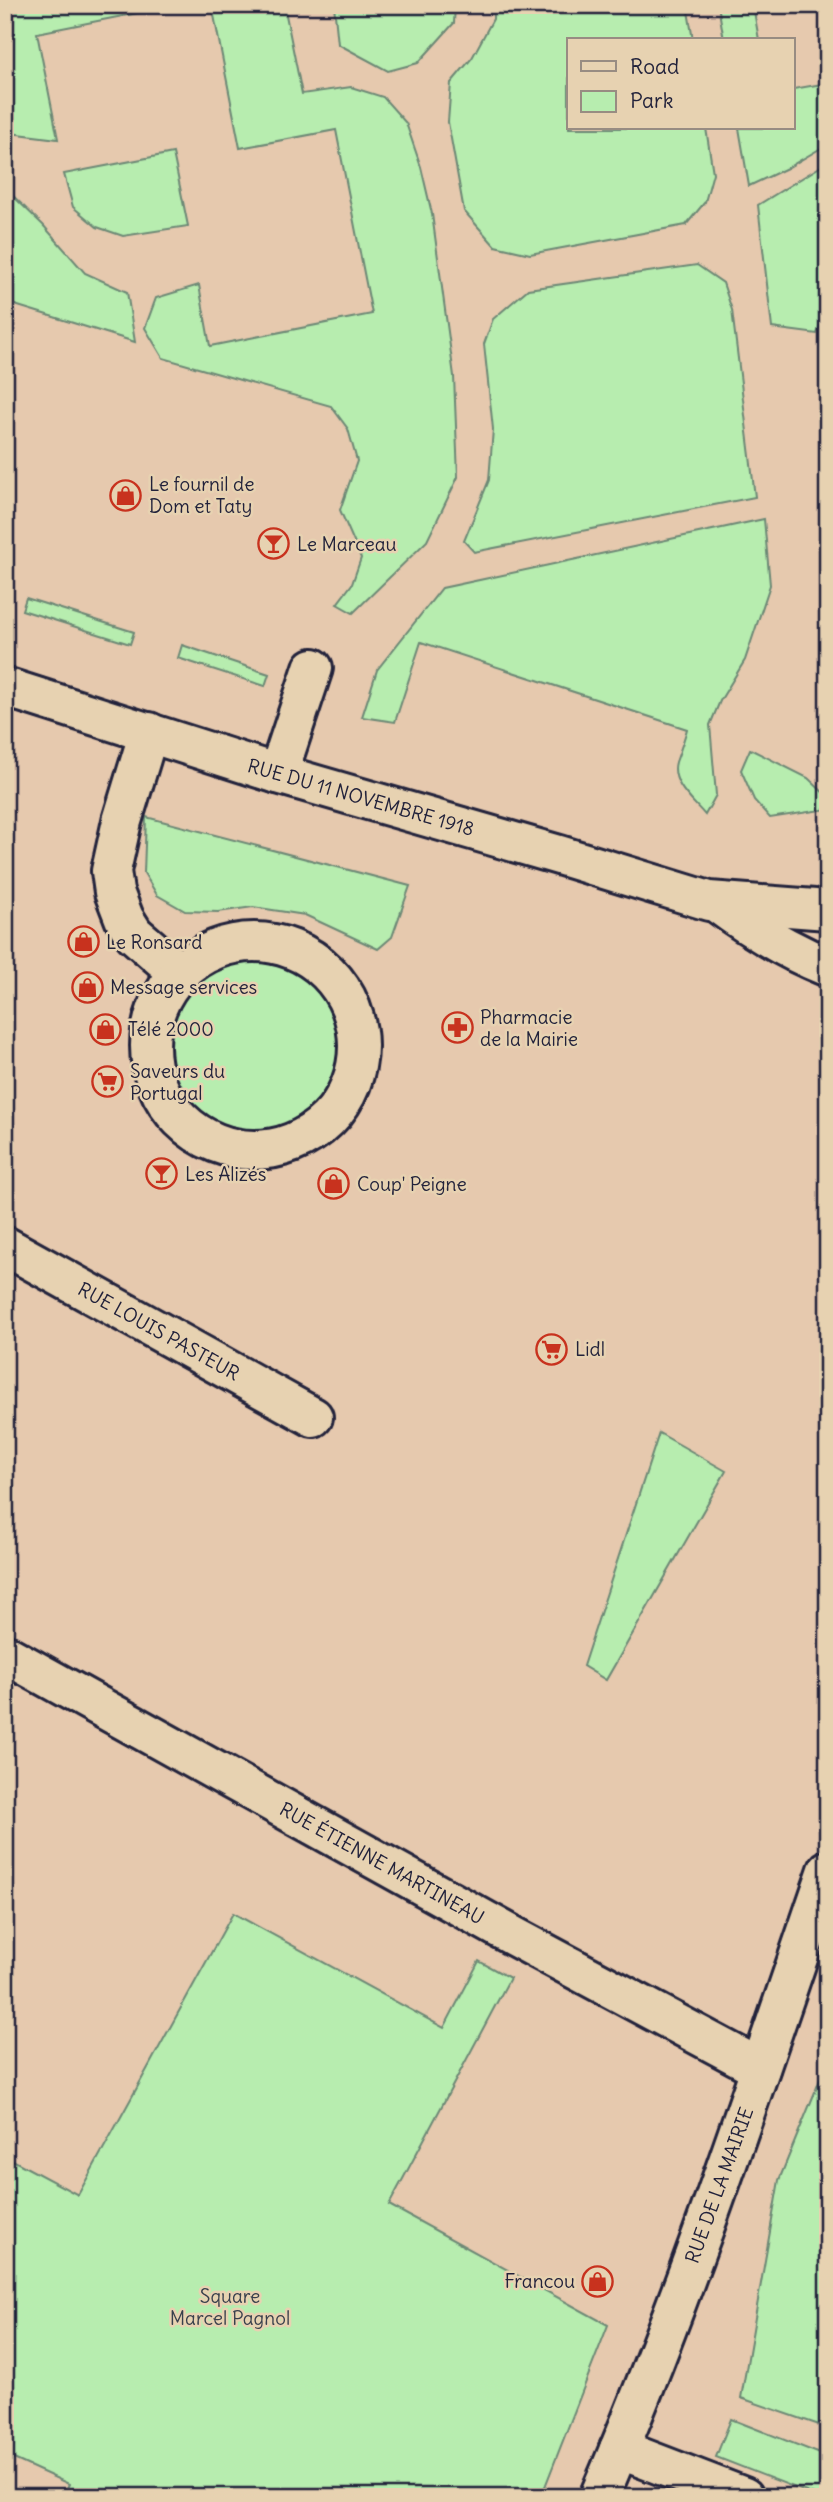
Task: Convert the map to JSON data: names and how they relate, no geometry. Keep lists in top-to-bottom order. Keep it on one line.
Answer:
{"streets":{"street":["RUE DU 11 NOVEMBRE 1918","RUE LOUIS PASTEUR","RUE ÉTIENNE MARTINEAU","RUE DE LA MAIRIE"]},"crossings":[["RUE ÉTIENNE MARTINEAU","RUE DE LA MAIRIE"]],"parks":["Square Marcel Pagnol"],"places":{"shop":["Le fournil de Dom et Taty","Le Ronsard","Message services","Télé 2000","Coup' Peigne","Francou"],"bar":["Le Marceau","Les Alizés"],"pharmacy":["Pharmacie de la Mairie"],"supermarket":["Saveurs du Portugal","Lidl"]},"legend":["Road","Park"]}
